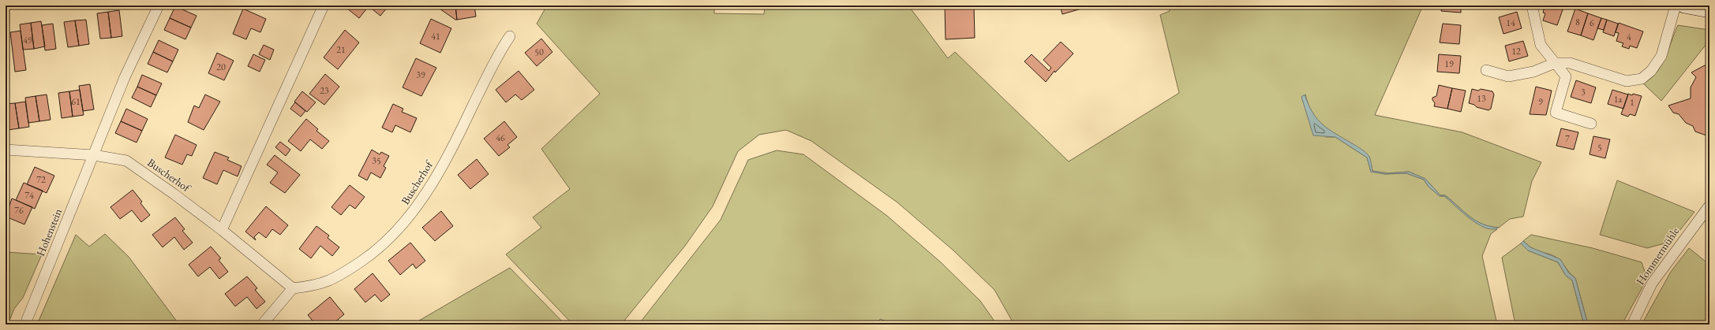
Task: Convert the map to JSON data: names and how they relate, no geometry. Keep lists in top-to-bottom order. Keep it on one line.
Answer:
{"streets":{"street":["Buscherhof","Hohenstein","Hommermühle"]},"crossings":[["Buscherhof","Hohenstein"]],"house_numbers":["8","14","6","41","4","49","21","12","50","19","20","39","23","3","13","1a","61","9","1","46","7","5","35","72","74","76"]}
